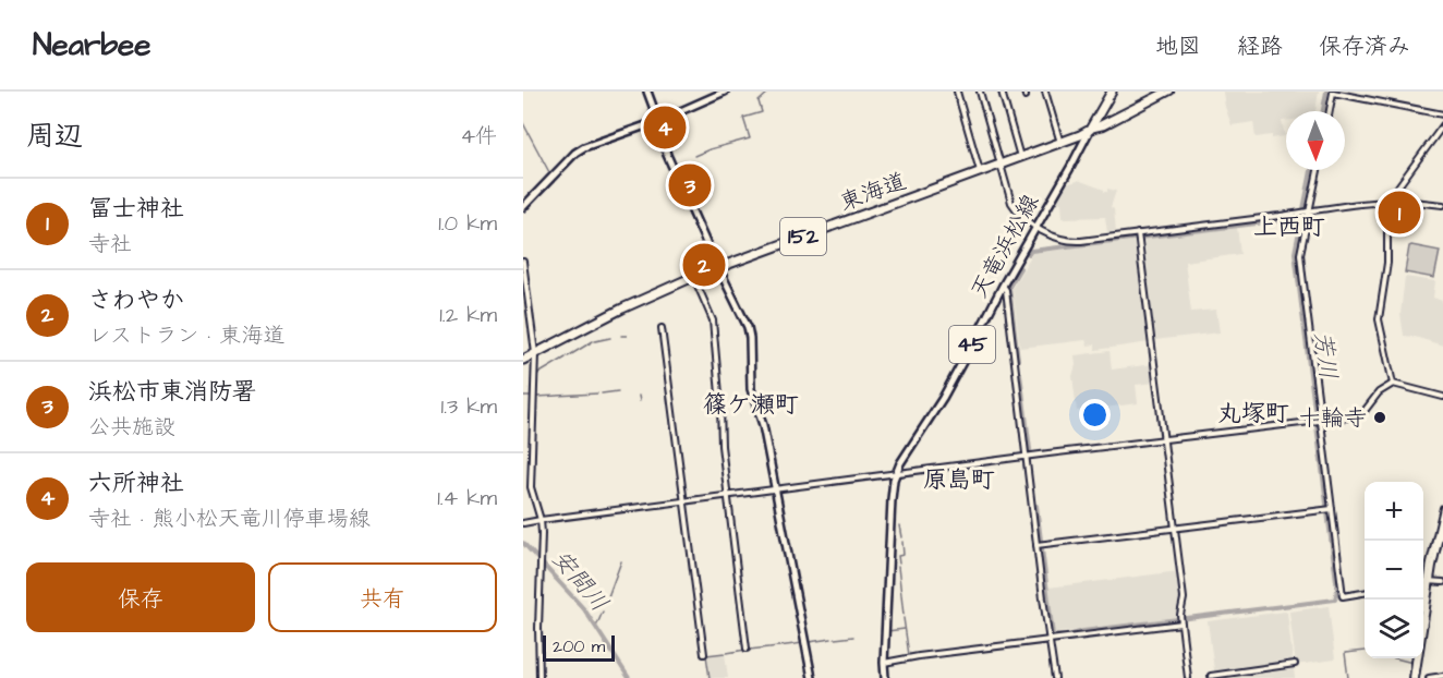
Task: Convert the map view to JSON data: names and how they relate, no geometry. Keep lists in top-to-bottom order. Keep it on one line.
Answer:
{"streets":{"highway":["東海道","152"],"main road":["天竜浜松線","45"]},"crossings":[["東海道","天竜浜松線"]],"districts":["上西町","篠ケ瀬町","丸塚町","原島町"],"water":["芳川","安間川"],"places":["十輪寺"],"scale_bar":"200 m","north":"bottom","page":{"header":"Nearbee","nav":["地図","経路","保存済み"],"heading":["周辺","4件"],"pins":["4","3","1","2"],"list":[{"mark":"1","name":"冨士神社","note":"寺社","value":"1.0 km"},{"mark":"2","name":"さわやか","note":"レストラン · 東海道","value":"1.2 km"},{"mark":"3","name":"浜松市東消防署","note":"公共施設","value":"1.3 km"},{"mark":"4","name":"六所神社","note":"寺社 · 熊小松天竜川停車場線","value":"1.4 km"}],"map_buttons":["+","−"],"buttons":["保存","共有"],"scale":"200 m"}}
